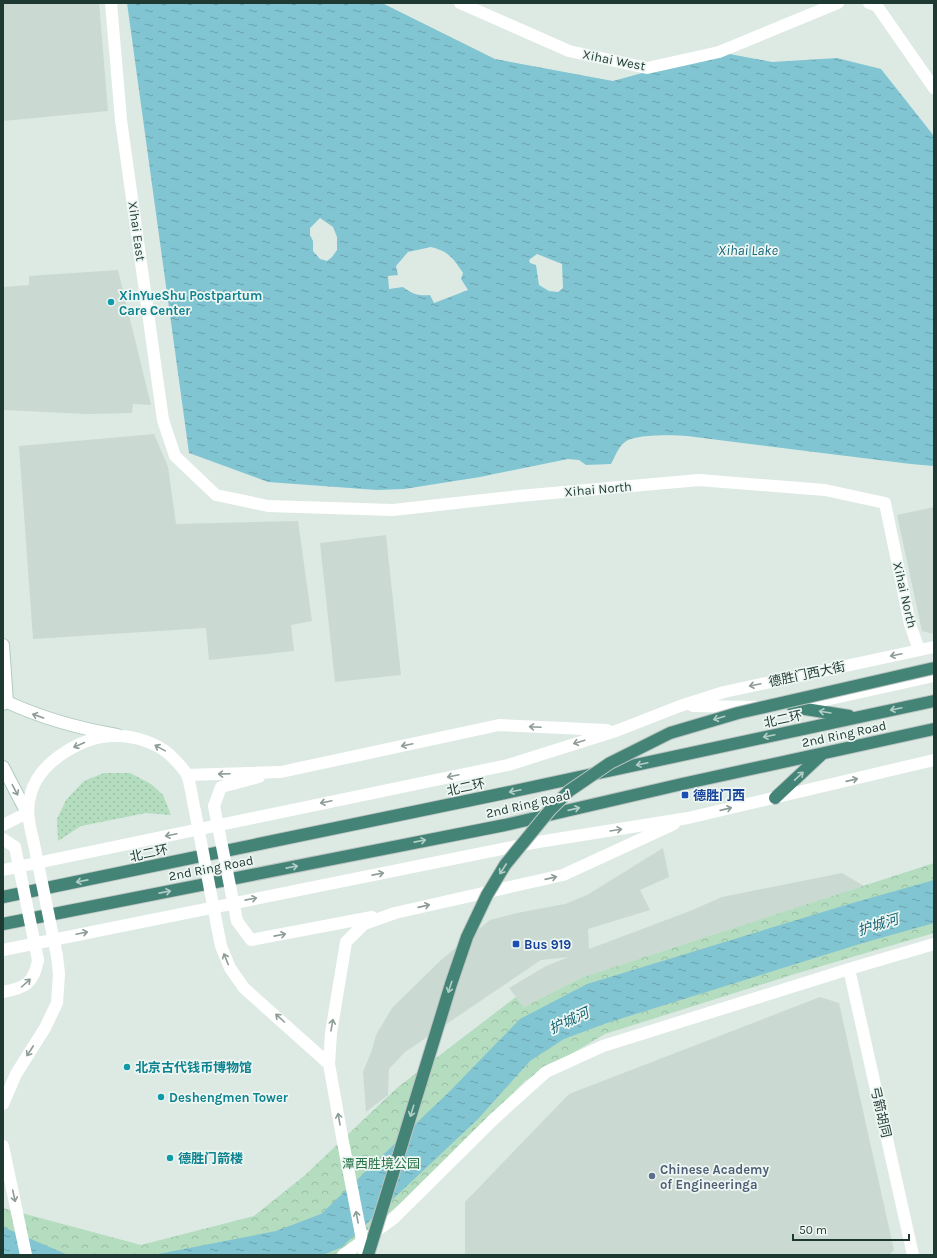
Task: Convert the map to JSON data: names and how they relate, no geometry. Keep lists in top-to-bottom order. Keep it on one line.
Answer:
{"streets":{"highway":["北二环","2nd Ring Road"],"street":["Xihai West","Xihai East","Xihai North","德胜门西大街","弓箭胡同"]},"crossings":[["Xihai East","Xihai North"],["Xihai North","德胜门西大街"]],"one_way":["北二环","2nd Ring Road"],"water":["Xihai Lake","护城河"],"parks":["潭西胜境公园"],"places":{"other":["XinYueShu Postpartum Care Center","北京古代钱币博物馆","Deshengmen Tower","德胜门箭楼","Chinese Academy of Engineeringa"],"transit":["德胜门西","Bus 919"]},"scale_bar":"50 m"}
